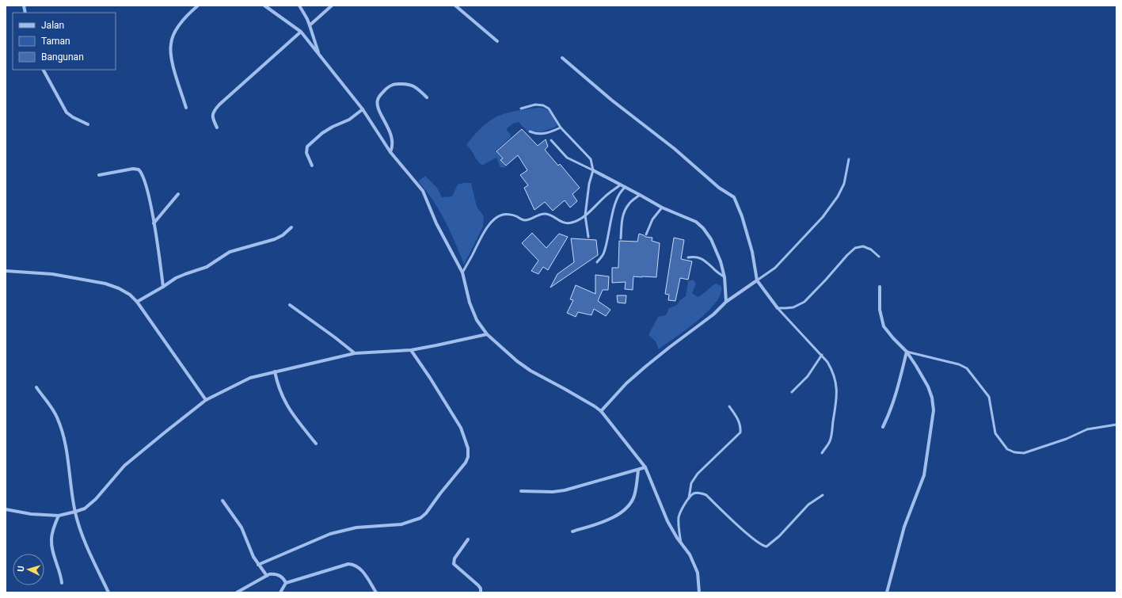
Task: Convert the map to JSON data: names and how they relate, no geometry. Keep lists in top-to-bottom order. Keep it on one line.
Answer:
{"legend":["Jalan","Taman","Bangunan"],"north":"left"}
